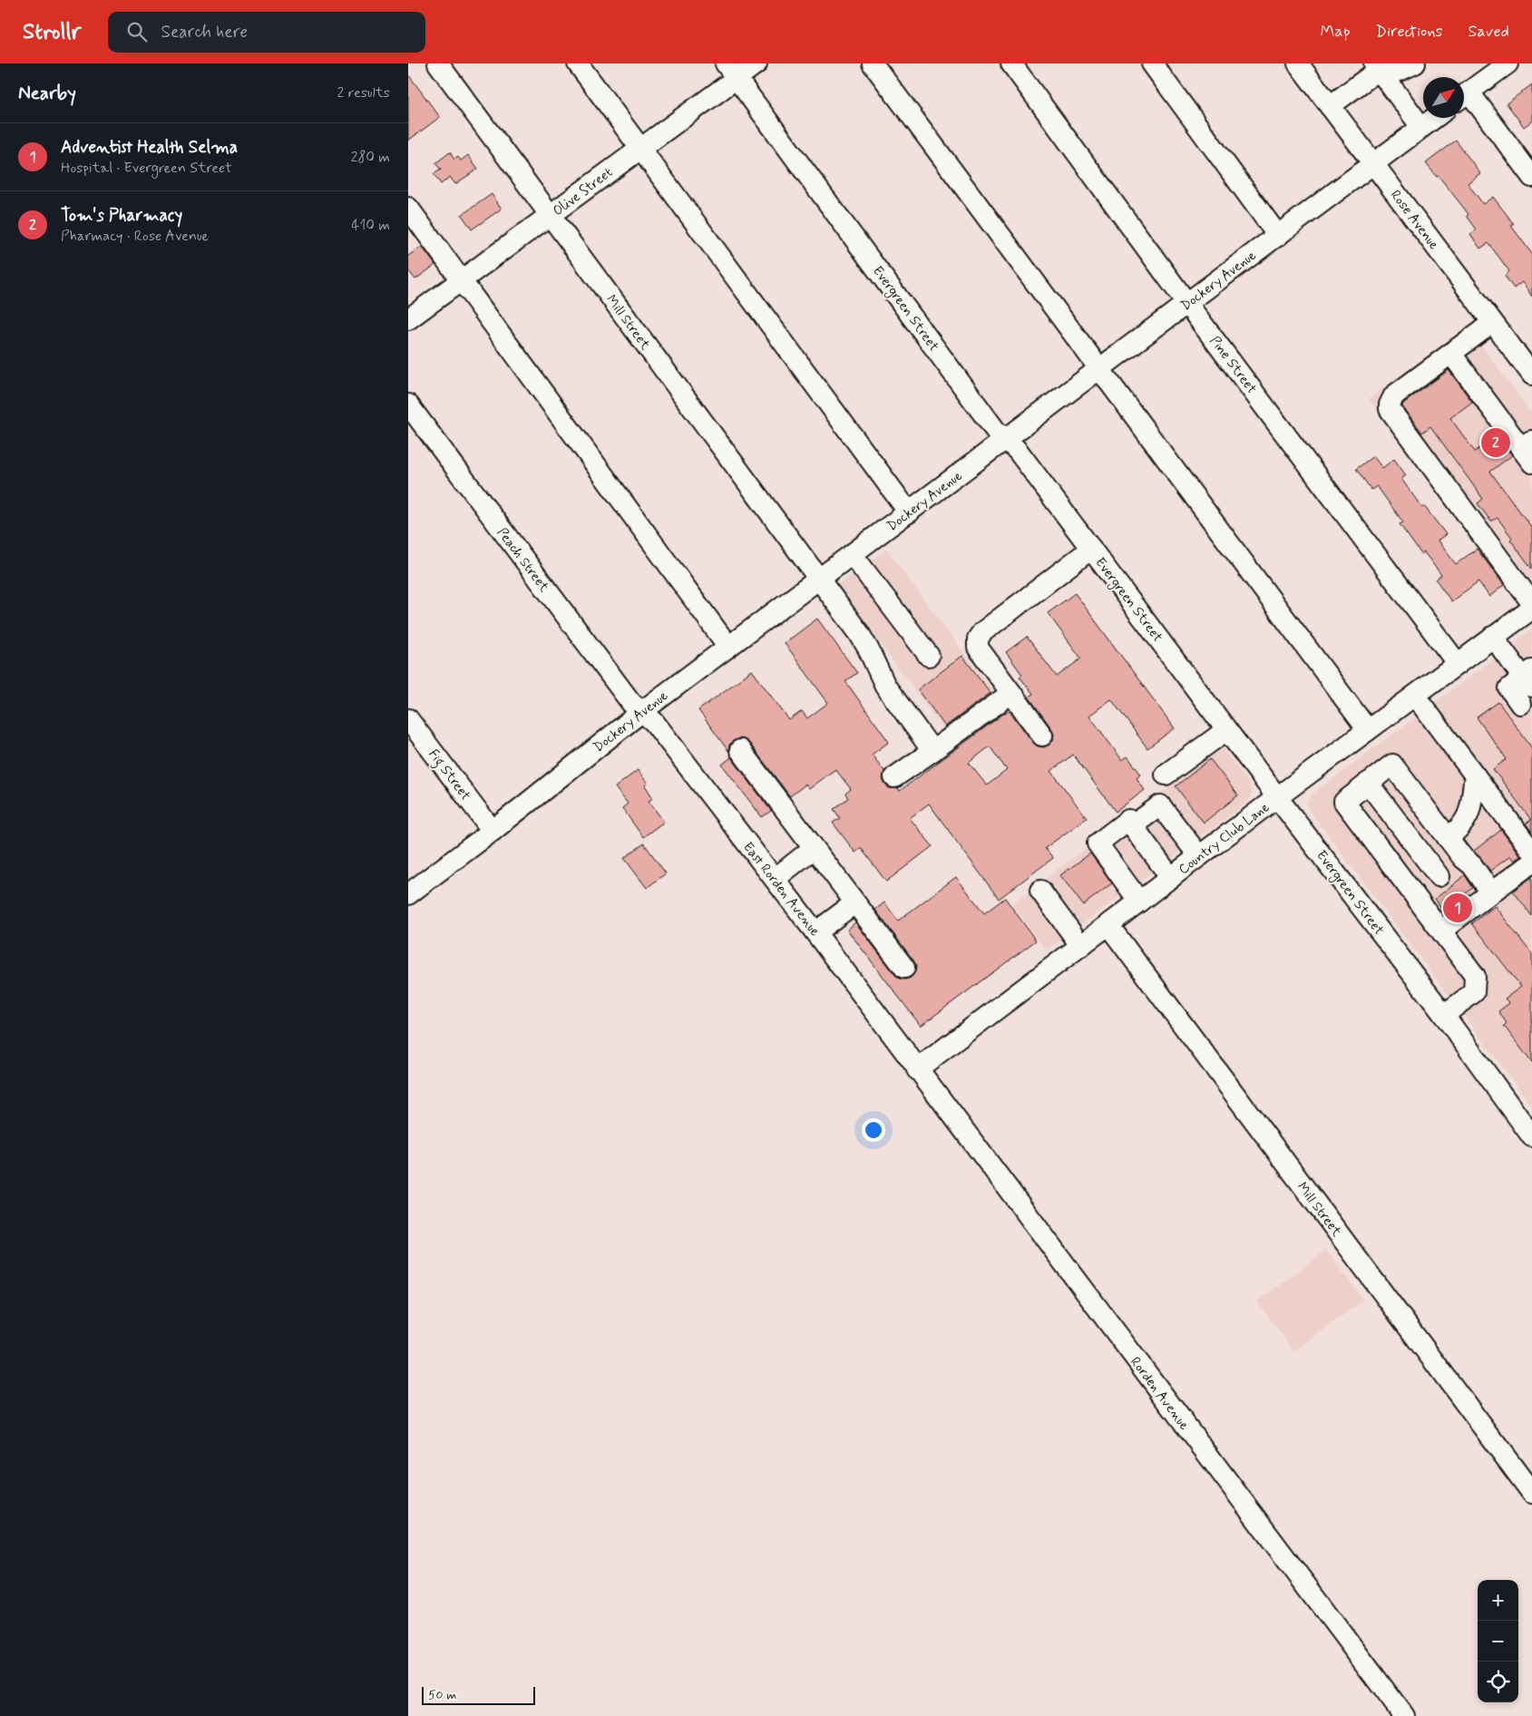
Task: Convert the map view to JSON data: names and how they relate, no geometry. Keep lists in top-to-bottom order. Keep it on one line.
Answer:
{"streets":{"street":["Olive Street","Rose Avenue","Dockery Avenue","Evergreen Street","Mill Street","Pine Street","Peach Street","Fig Street","Country Club Lane","East Rorden Avenue","Rorden Avenue"]},"crossings":[["Olive Street","Evergreen Street"],["Olive Street","Mill Street"],["Rose Avenue","Dockery Avenue"],["Dockery Avenue","Evergreen Street"],["Dockery Avenue","Mill Street"],["Dockery Avenue","Pine Street"],["Dockery Avenue","Peach Street"],["Dockery Avenue","Fig Street"],["Dockery Avenue","East Rorden Avenue"],["Evergreen Street","Country Club Lane"],["Mill Street","Country Club Lane"],["Pine Street","Country Club Lane"],["Peach Street","East Rorden Avenue"],["Country Club Lane","East Rorden Avenue"],["Country Club Lane","Rorden Avenue"],["East Rorden Avenue","Rorden Avenue"]],"scale_bar":"50 m","north":"top right","page":{"header":"Strollr","search":"Search here","nav":["Map","Directions","Saved"],"heading":["Nearby","2 results"],"list":[{"mark":"1","name":"Adventist Health Selma","note":"Hospital · Evergreen Street","value":"280 m"},{"mark":"2","name":"Tom's Pharmacy","note":"Pharmacy · Rose Avenue","value":"410 m"}],"pins":["2","1"],"map_buttons":["+","−"],"scale":"50 m"}}
